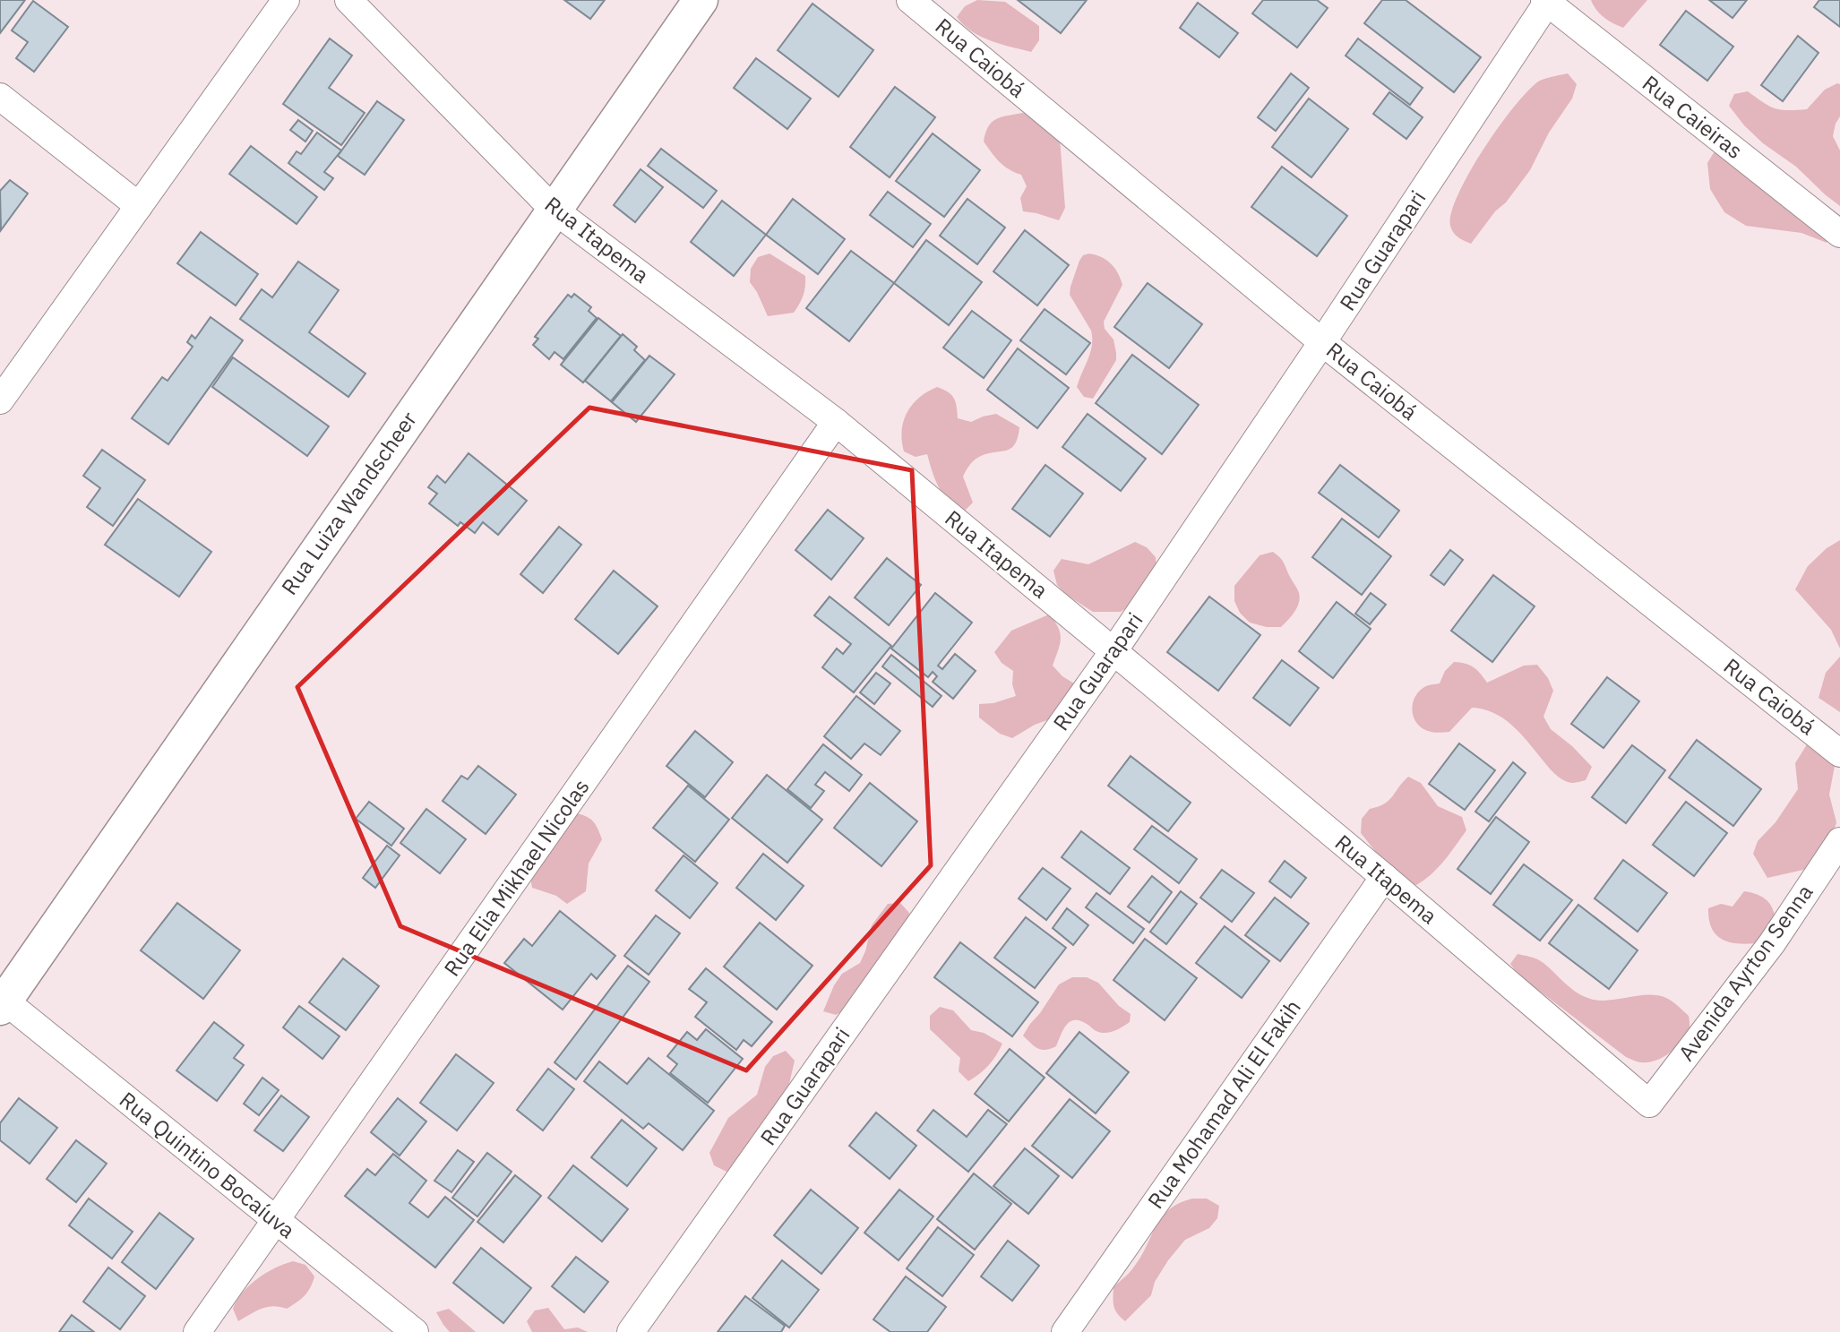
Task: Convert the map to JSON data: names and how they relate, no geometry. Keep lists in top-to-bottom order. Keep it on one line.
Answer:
{"streets":{"main road":["Rua Luiza Wandscheer"],"street":["Rua Caiobá","Rua Caieiras","Rua Itapema","Rua Guarapari","Rua Elia Mikhael Nicolas","Avenida Ayrton Senna","Rua Mohamad Ali El Fakih","Rua Quintino Bocaíuva"]},"crossings":[["Rua Caiobá","Rua Guarapari"],["Rua Caieiras","Rua Guarapari"],["Rua Itapema","Rua Guarapari"],["Rua Itapema","Rua Luiza Wandscheer"],["Rua Itapema","Rua Elia Mikhael Nicolas"],["Rua Itapema","Avenida Ayrton Senna"],["Rua Itapema","Rua Mohamad Ali El Fakih"],["Rua Luiza Wandscheer","Rua Quintino Bocaíuva"],["Rua Elia Mikhael Nicolas","Rua Quintino Bocaíuva"]]}
